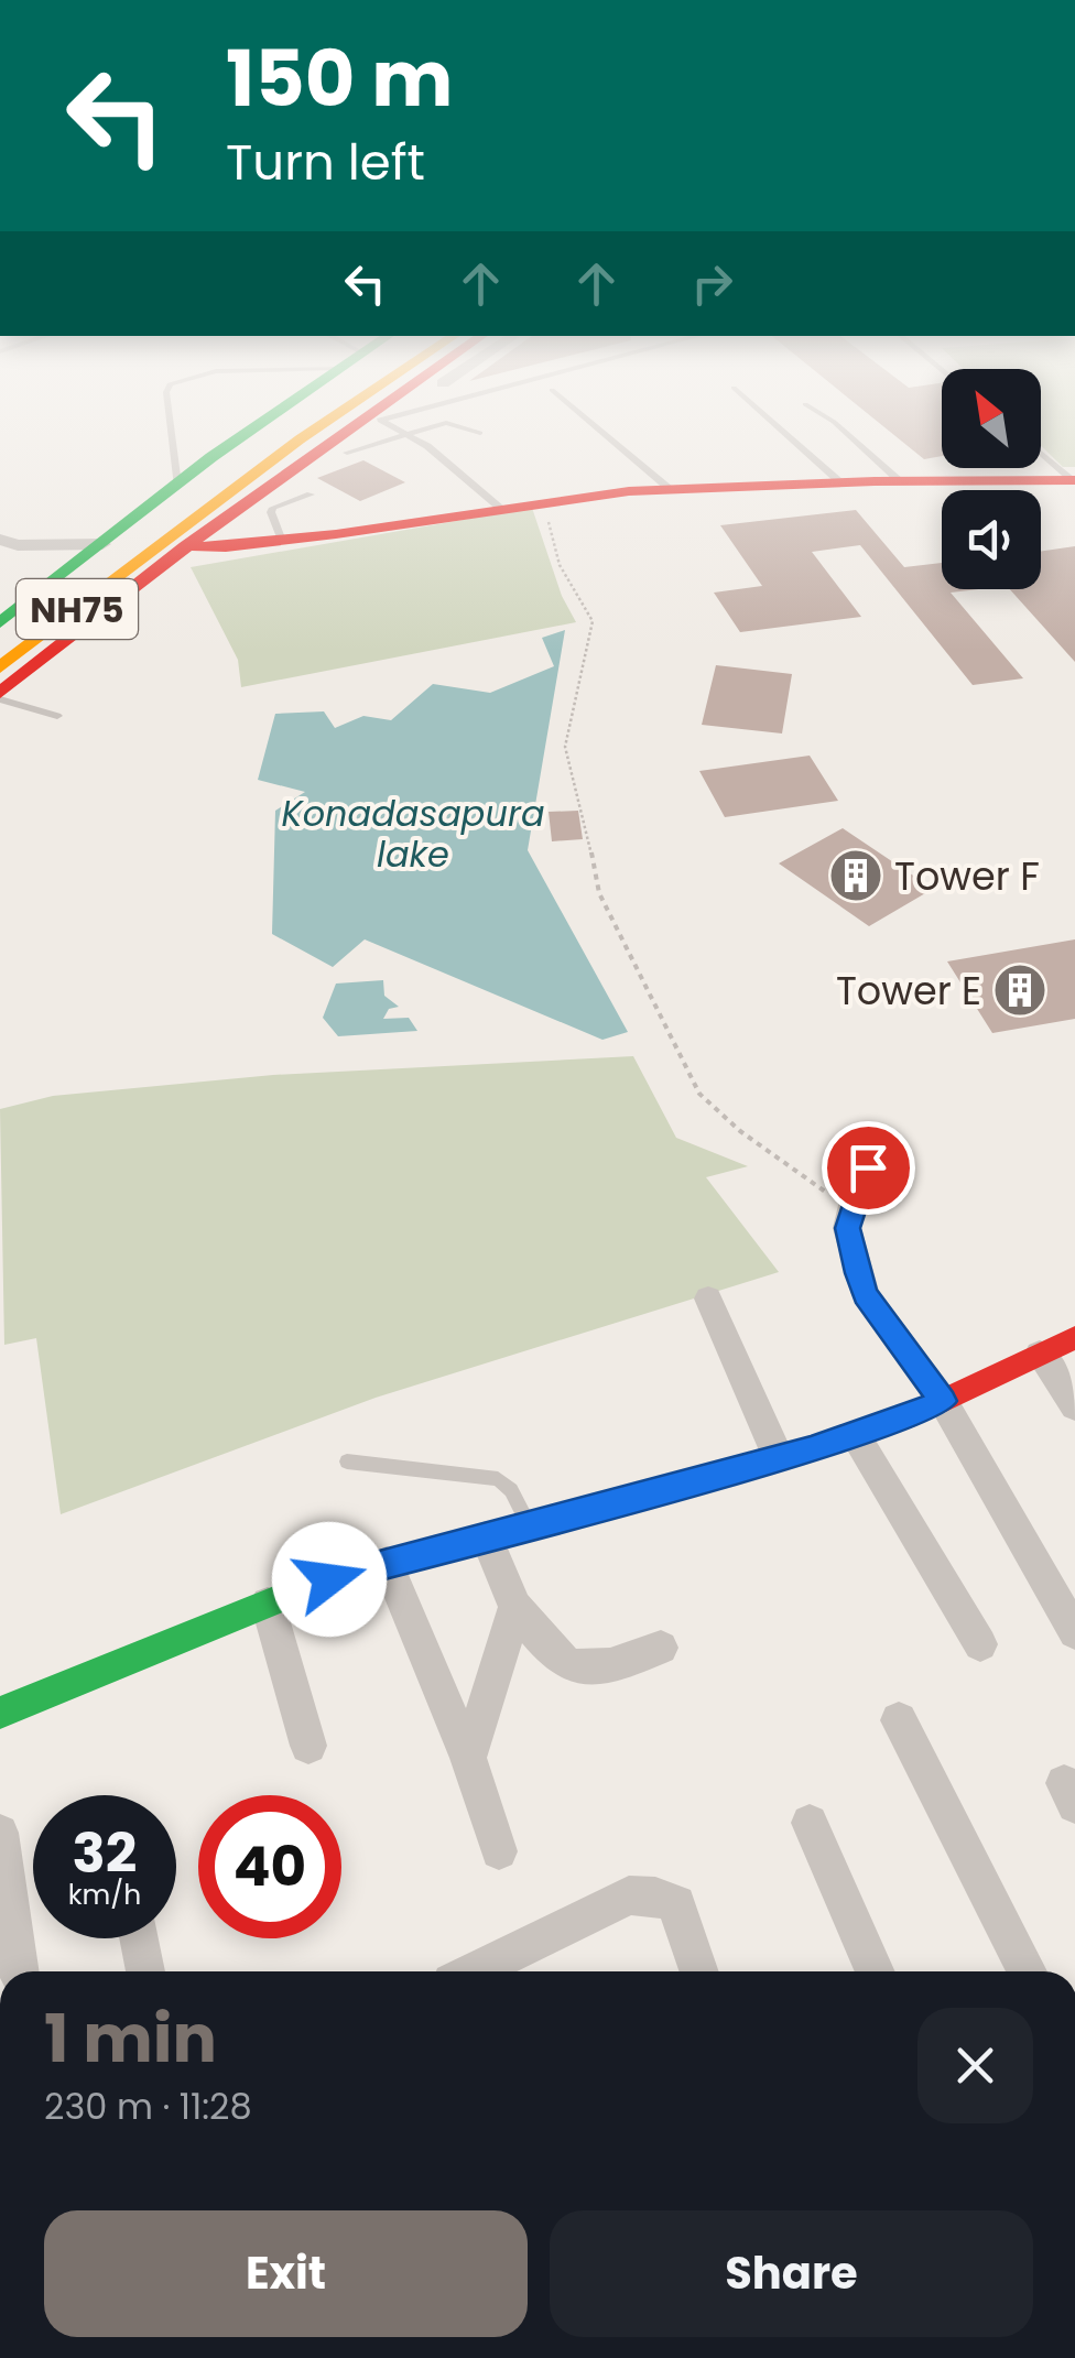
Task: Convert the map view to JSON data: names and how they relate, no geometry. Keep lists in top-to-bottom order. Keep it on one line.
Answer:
{"streets":{"main road":["NH75"]},"water":["Konadasapura lake"],"places":{"building":["Tower F","Tower E"]},"north":"top left","page":{"turn":["150 m","Turn left"],"speed":"32 km/h","limit":"40","heading":["1 min","230 m · 11:28"],"buttons":["Exit","Share"]}}
